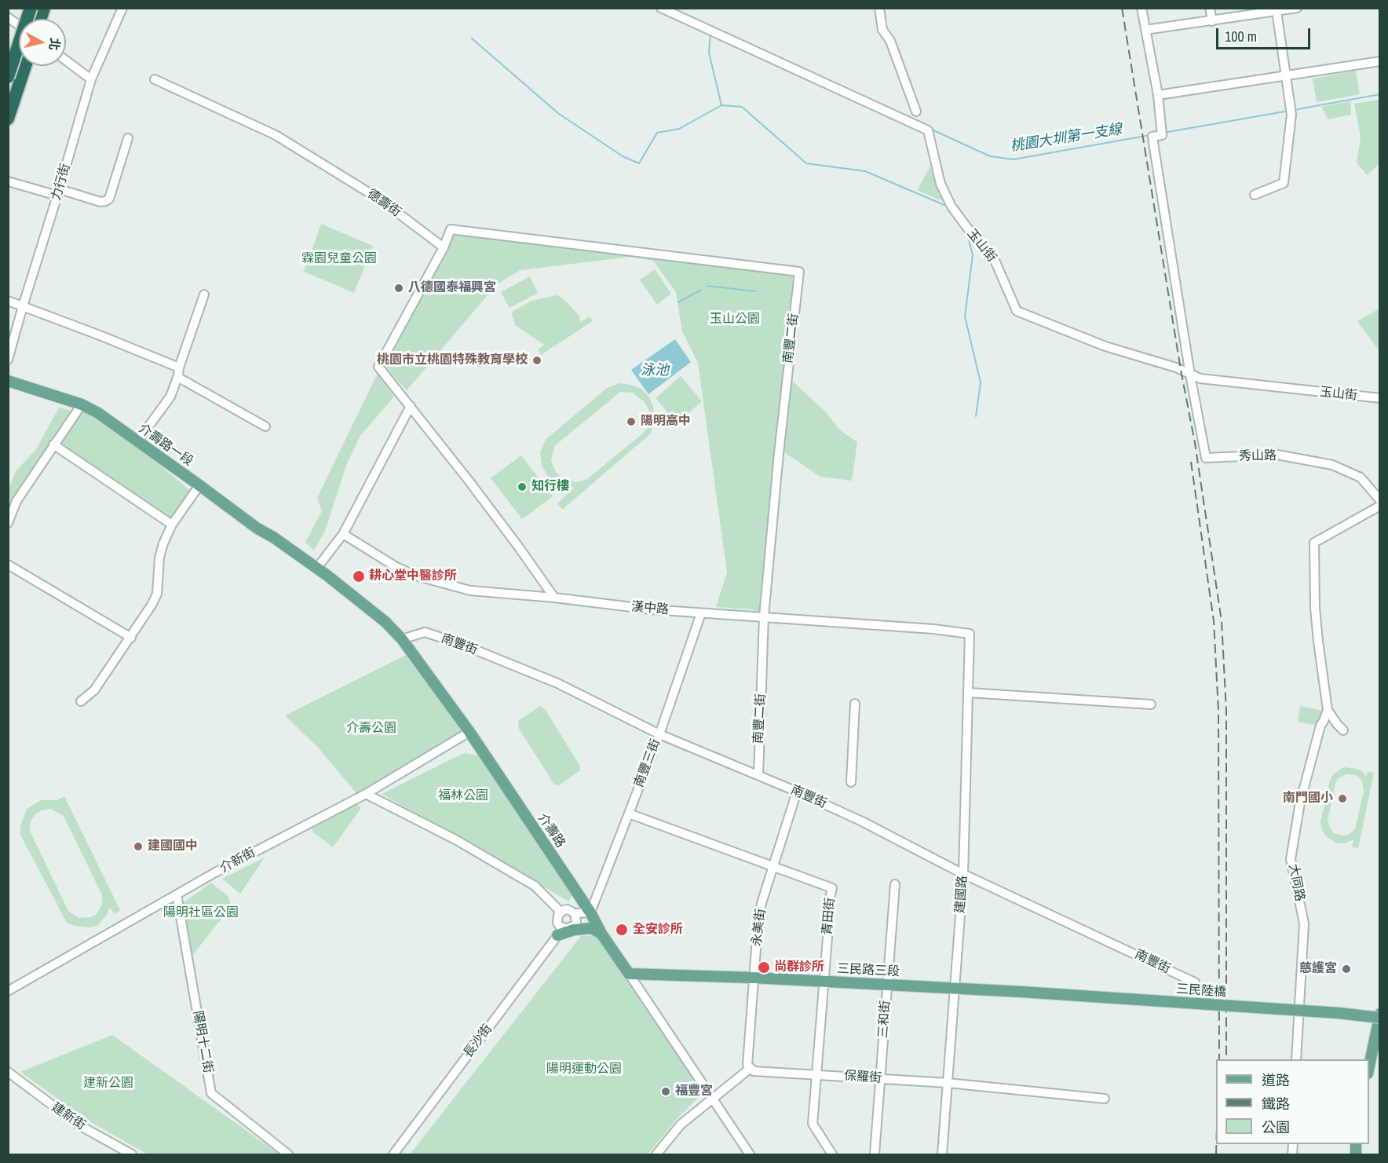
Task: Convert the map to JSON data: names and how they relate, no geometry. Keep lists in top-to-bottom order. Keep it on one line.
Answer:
{"streets":{"main road":["介壽路一段","介壽路","三民路三段","三民陸橋"],"street":["力行街","德壽街","玉山街","南豐二街","秀山路","漢中路","南豐街","南豐三街","介新街","大同路","建國路","青田街","永美街","三和街","長沙街","陽明十二街","保羅街","建新街"]},"crossings":[["德壽街","南豐二街"],["玉山街","秀山路"],["南豐二街","漢中路"],["南豐二街","南豐街"],["介壽路一段","介壽路"],["漢中路","南豐三街"],["漢中路","建國路"],["南豐街","南豐三街"],["南豐街","介壽路"],["南豐街","建國路"],["南豐街","永美街"],["南豐三街","介壽路"],["南豐三街","青田街"],["介壽路","介新街"],["介壽路","三民路三段"],["介新街","陽明十二街"],["建國路","三民路三段"],["建國路","保羅街"],["青田街","永美街"],["青田街","三民路三段"],["青田街","保羅街"],["永美街","三民路三段"],["永美街","保羅街"],["三民路三段","三民陸橋"],["三民路三段","三和街"],["三和街","保羅街"]],"water":["桃園大圳第一支線","泳池"],"parks":["霖園兒童公園","玉山公園","介壽公園","福林公園","陽明社區公園","陽明運動公園","建新公園"],"places":["八德國泰福興宮","桃園市立桃園特殊教育學校","陽明高中","知行樓","耕心堂中醫診所","南門國小","建國國中","全安診所","尚群診所","慈護宮","福豐宮"],"legend":["道路","鐵路","公園"],"scale_bar":"100 m","north":"right"}
